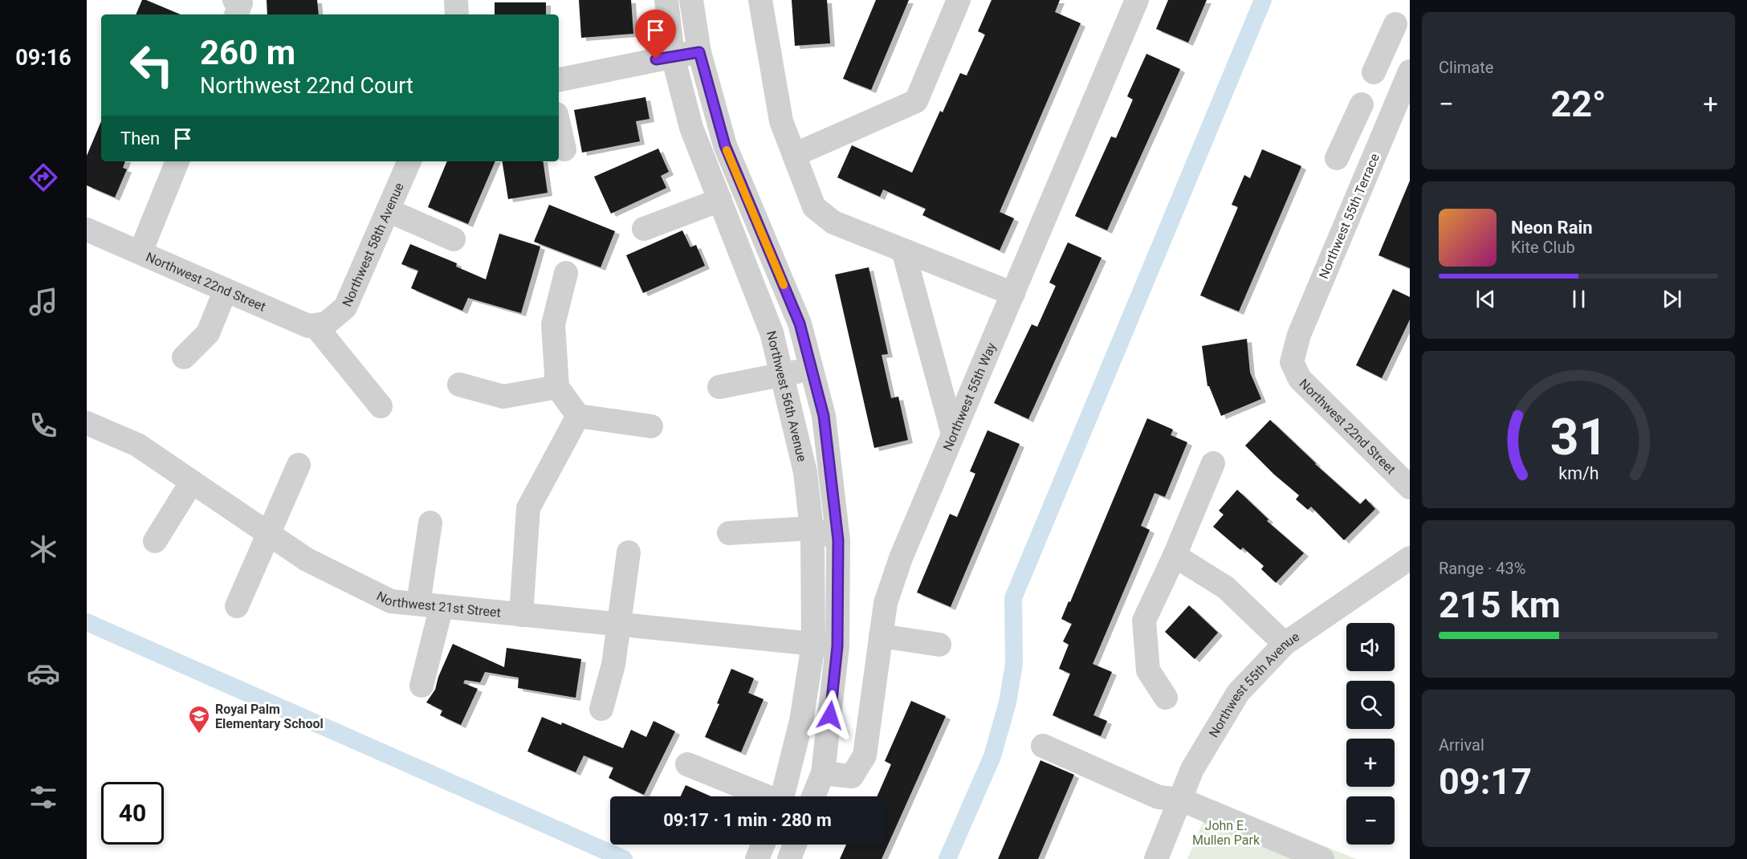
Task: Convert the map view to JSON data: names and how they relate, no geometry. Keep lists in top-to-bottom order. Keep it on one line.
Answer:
{"streets":{"street":["Northwest 55th Terrace","Northwest 58th Avenue","Northwest 22nd Street","Northwest 56th Avenue","Northwest 55th Way","Northwest 21st Street","Northwest 55th Avenue"]},"crossings":[["Northwest 55th Terrace","Northwest 22nd Street"],["Northwest 58th Avenue","Northwest 22nd Street"],["Northwest 56th Avenue","Northwest 55th Way"],["Northwest 56th Avenue","Northwest 21st Street"]],"parks":["John E. Mullen Park"],"places":{"school or university":["Royal Palm Elementary School"]},"page":{"tabs":"09:16","tile":["Climate",["Range · 43%","215 km"],["Arrival","09:17"]],"turn":["260 m","Northwest 22nd Court"],"heat":["−","22°","+"],"then":"Then","song":["Neon Rain","Kite Club"],"map_buttons":["+","−"],"limit":"40","trip":"09:17 · 1 min · 280 m","gauge":["31","km/h"]}}
